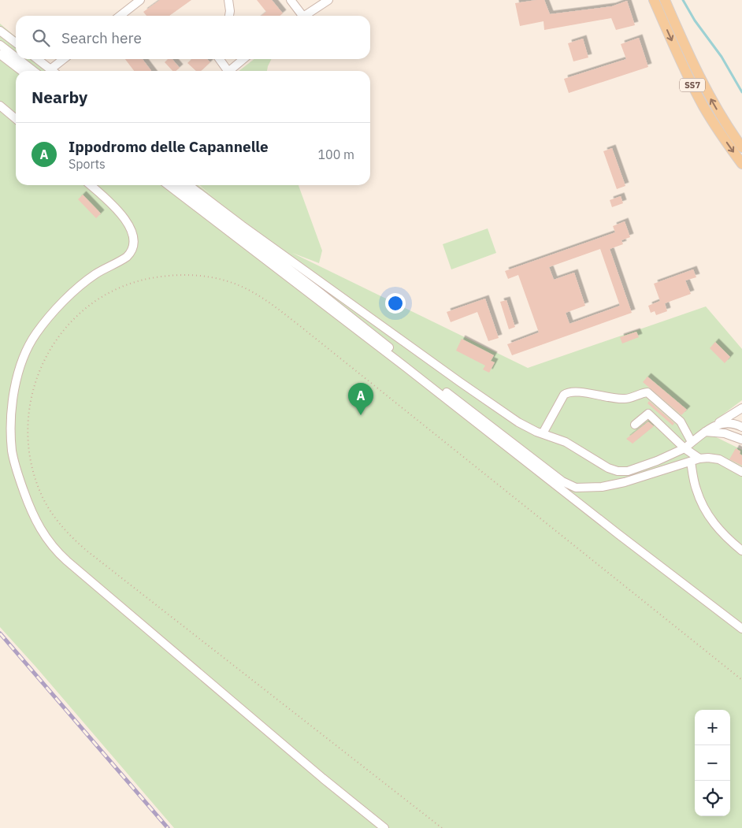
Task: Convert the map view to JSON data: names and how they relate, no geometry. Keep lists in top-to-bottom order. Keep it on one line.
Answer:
{"streets":{"main road":["SS7"]},"page":{"search":"Search here","heading":"Nearby","list":[{"mark":"A","name":"Ippodromo delle Capannelle","note":"Sports","value":"100 m"}],"pins":"A","map_buttons":["+","−"]}}
